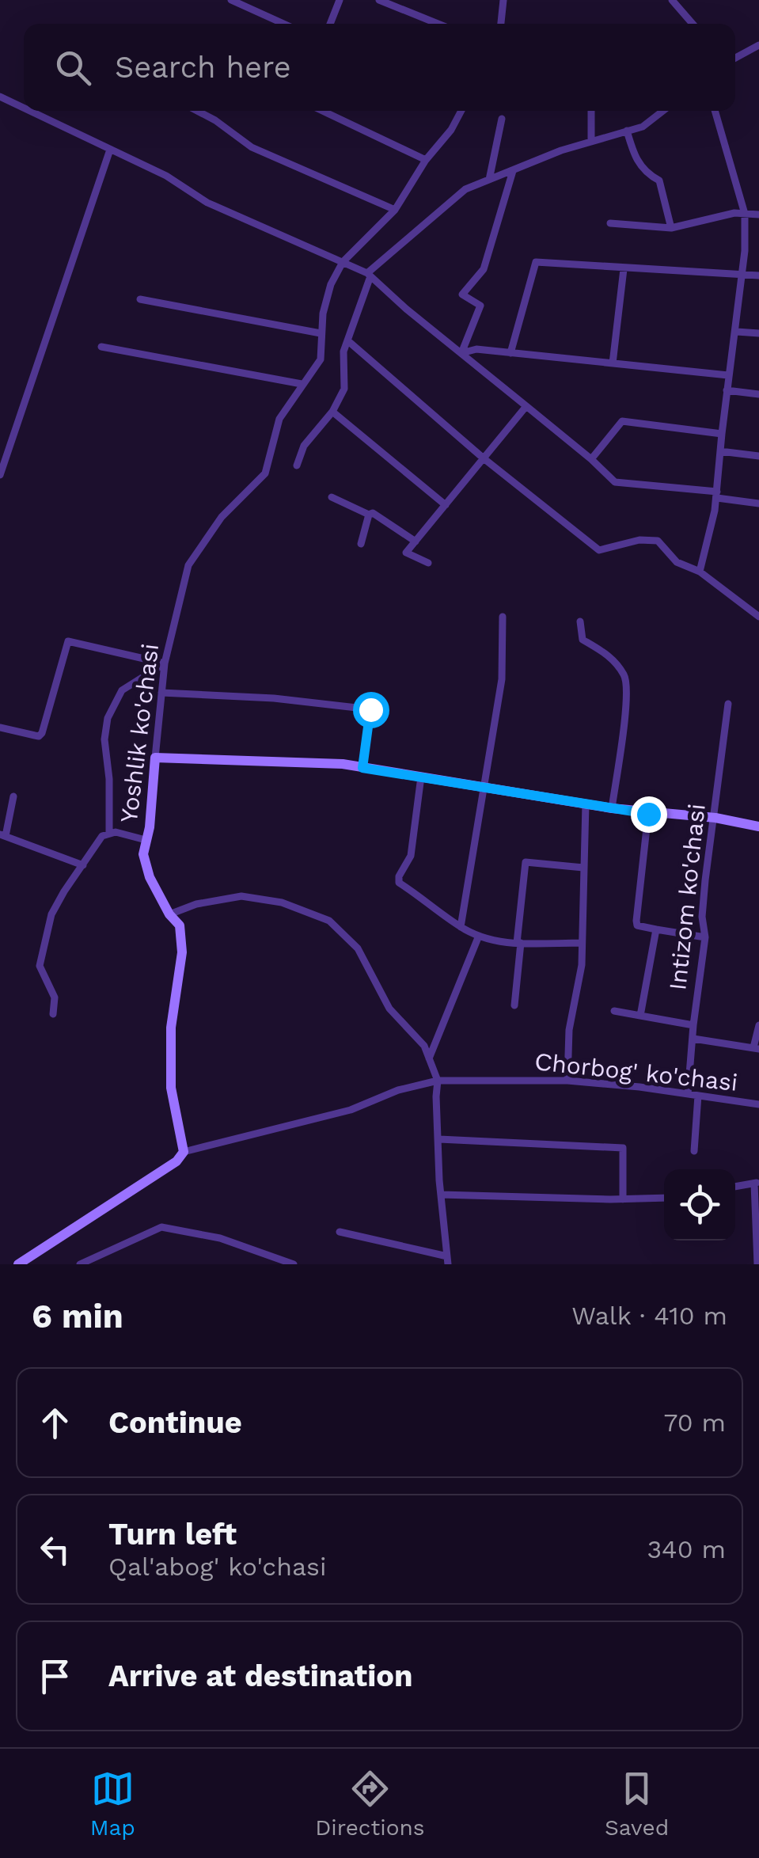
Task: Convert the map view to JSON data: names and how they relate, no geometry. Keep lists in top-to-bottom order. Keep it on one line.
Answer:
{"streets":{"street":["Yoshlik ko'chasi","Intizom ko'chasi","Сhorbog' ko'chasi"]},"crossings":[["Yoshlik ko'chasi","Сhorbog' ko'chasi"],["Intizom ko'chasi","Сhorbog' ko'chasi"]],"page":{"search":"Search here","heading":["6 min","Walk · 410 m"],"list":[["Continue","70 m"],["Turn left","Qal'abog' ko'chasi","340 m"],"Arrive at destination"],"nav":["Map","Directions","Saved"]}}
